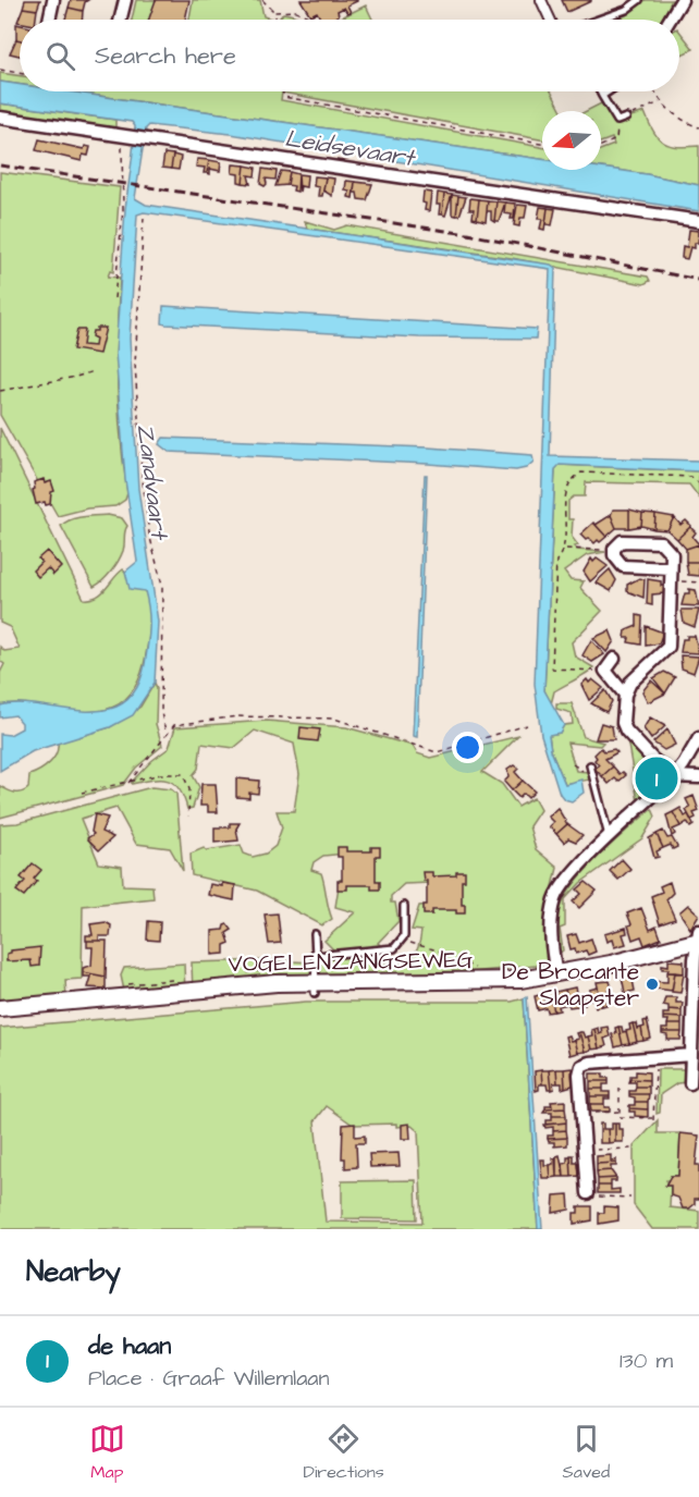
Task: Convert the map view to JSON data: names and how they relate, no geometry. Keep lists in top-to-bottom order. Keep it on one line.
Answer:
{"streets":{"main road":["VOGELENZANGSEWEG"]},"water":["Leidsevaart","Zandvaart"],"places":["De Brocante Slaapster"],"north":"left","page":{"search":"Search here","pins":"1","heading":"Nearby","list":[{"mark":"1","name":"de haan","note":"Place · Graaf Willemlaan","value":"130 m"}],"nav":["Map","Directions","Saved"]}}
